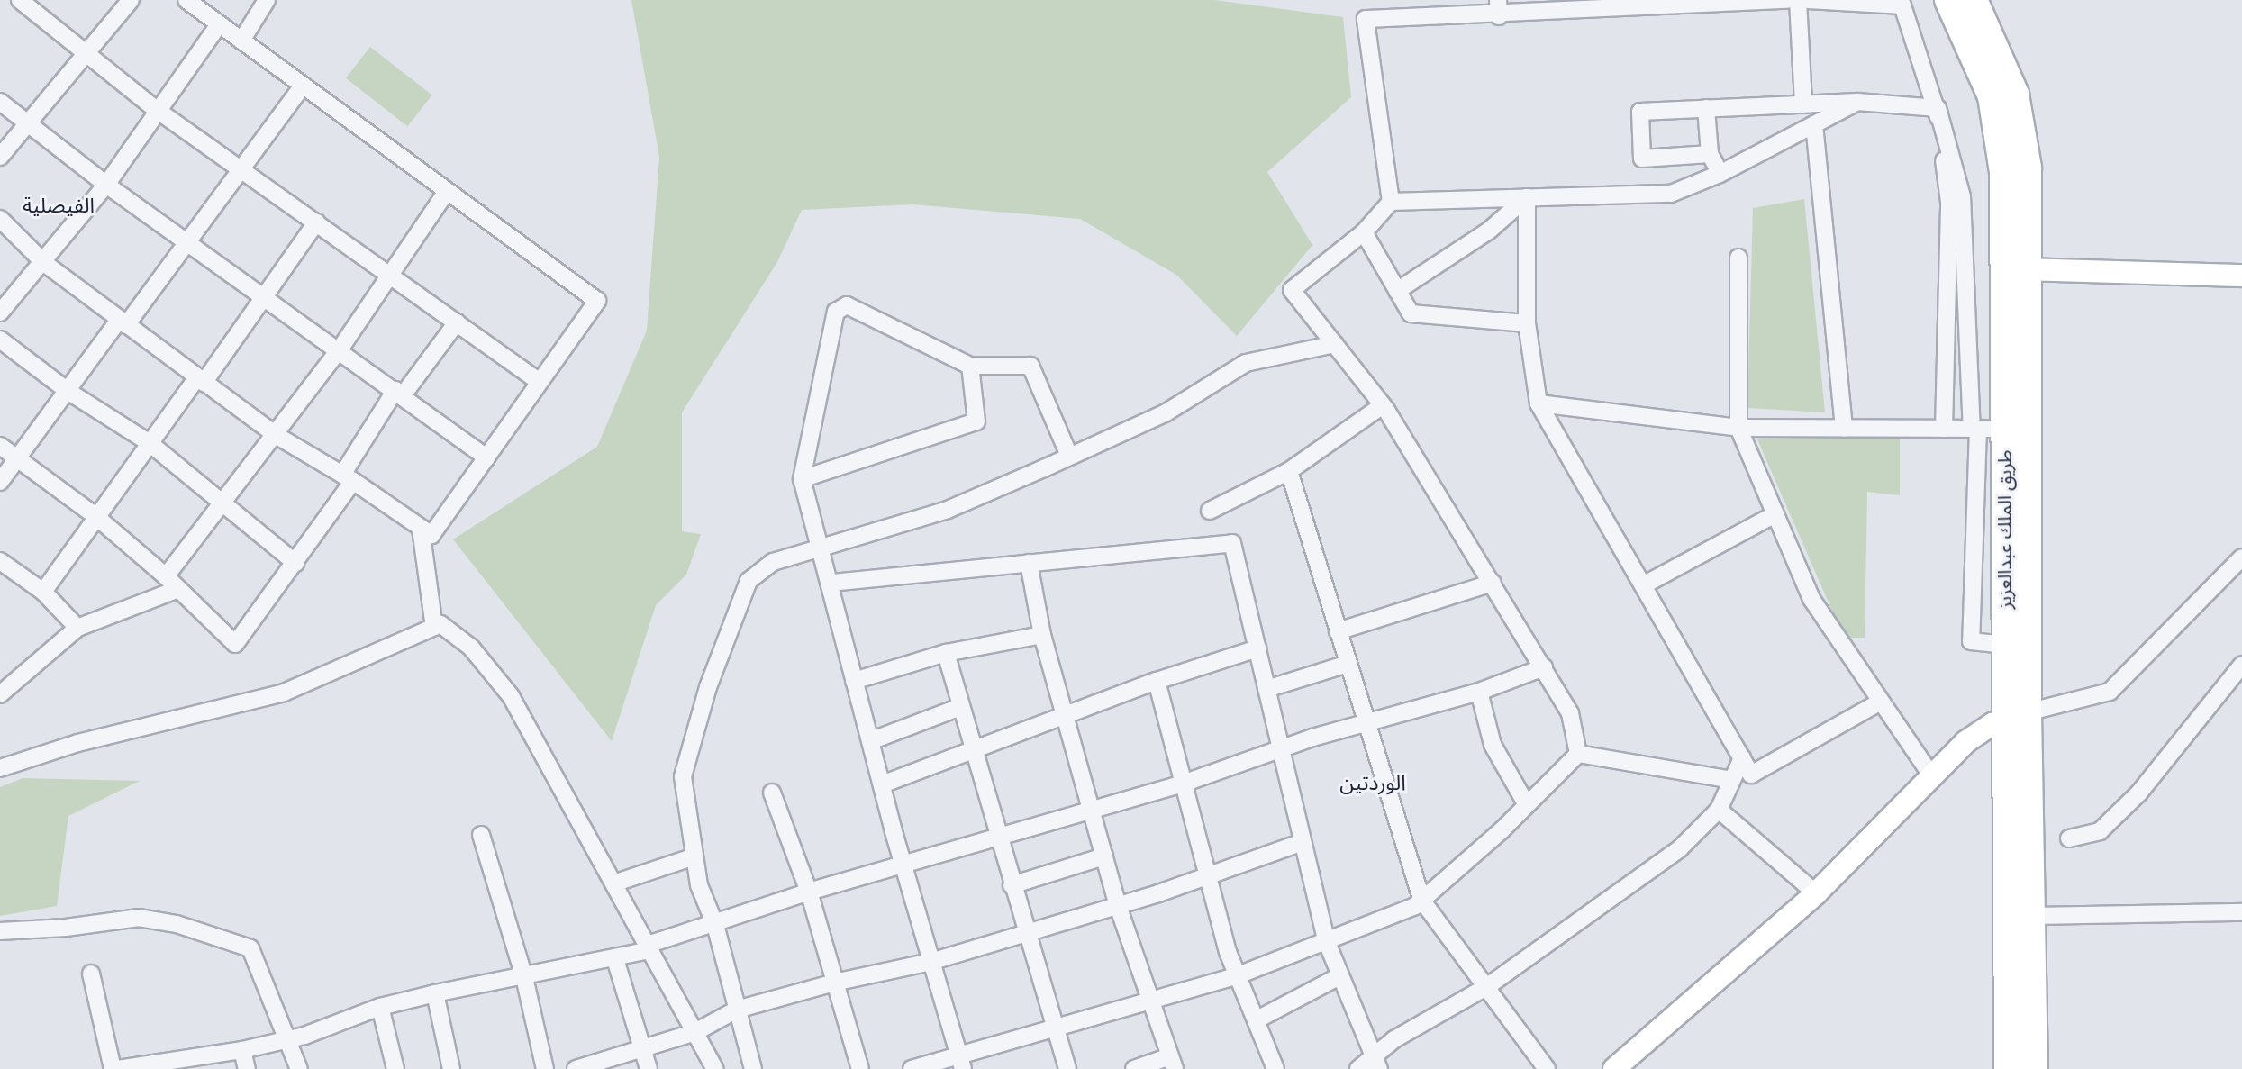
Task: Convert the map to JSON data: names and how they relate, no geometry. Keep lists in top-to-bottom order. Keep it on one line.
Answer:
{"streets":{"highway":["طريق الملك عبدالعزيز"]},"districts":["الفيصلية","الوردتين"]}
